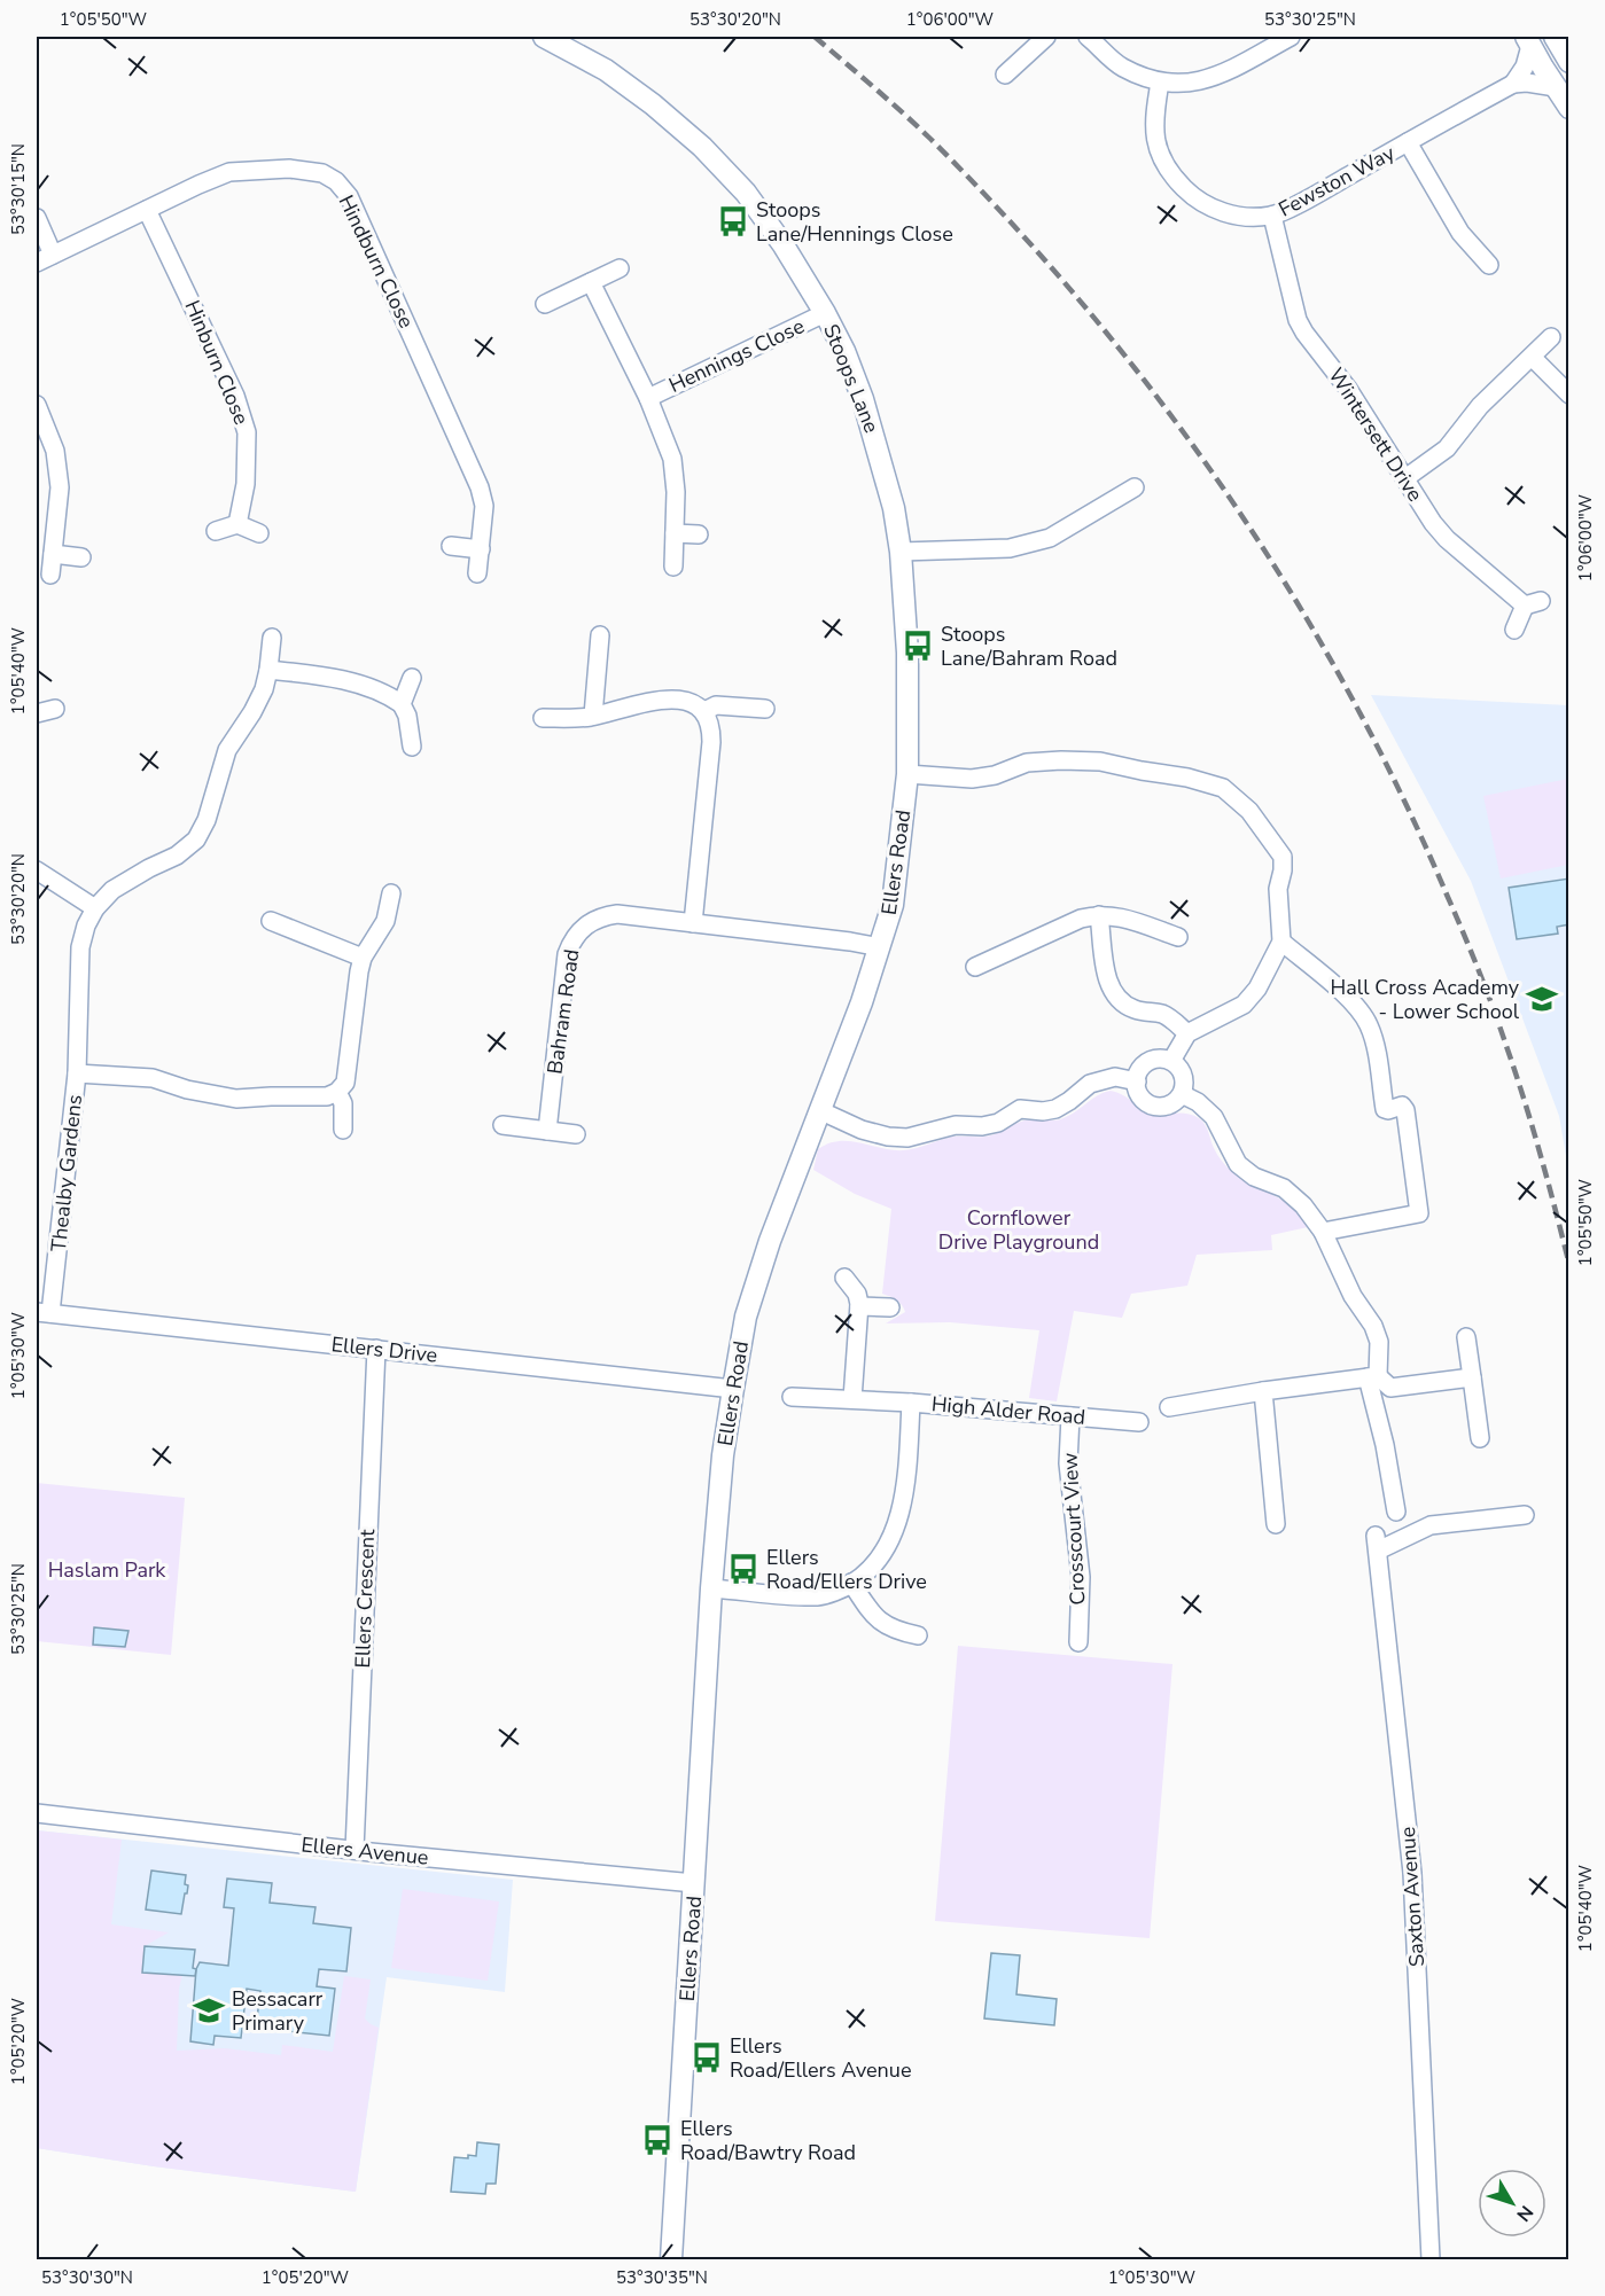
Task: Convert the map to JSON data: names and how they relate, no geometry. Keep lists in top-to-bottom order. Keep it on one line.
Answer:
{"streets":{"street":["Fewston Way","Hindburn Close","Hennings Close","Hinburn Close","Stoops Lane","Wintersett Drive","Ellers Road","Bahram Road","Thealby Gardens","Ellers Drive","High Alder Road","Crosscourt View","Ellers Crescent","Ellers Avenue","Saxton Avenue"]},"crossings":[["Fewston Way","Wintersett Drive"],["Hindburn Close","Hinburn Close"],["Hennings Close","Stoops Lane"],["Stoops Lane","Ellers Road"],["Ellers Road","Bahram Road"],["Ellers Road","Ellers Drive"],["Ellers Road","High Alder Road"],["Ellers Road","Ellers Avenue"],["Thealby Gardens","Ellers Drive"],["Ellers Drive","Ellers Crescent"],["High Alder Road","Crosscourt View"],["Ellers Crescent","Ellers Avenue"]],"parks":["Cornflower Drive Playground","Haslam Park"],"places":{"bus stop":["Stoops Lane/Hennings Close","Stoops Lane/Bahram Road","Ellers Road/Ellers Drive","Ellers Road/Ellers Avenue","Ellers Road/Bawtry Road"],"school or university":["Hall Cross Academy - Lower School","Bessacarr Primary"]},"north":"bottom right","coordinates":["1°05'50\"W","53°30'20\"N","1°06'00\"W","53°30'25\"N","53°30'15\"N","1°05'40\"W","1°05'30\"W","1°05'20\"W","53°30'30\"N","53°30'35\"N"]}
